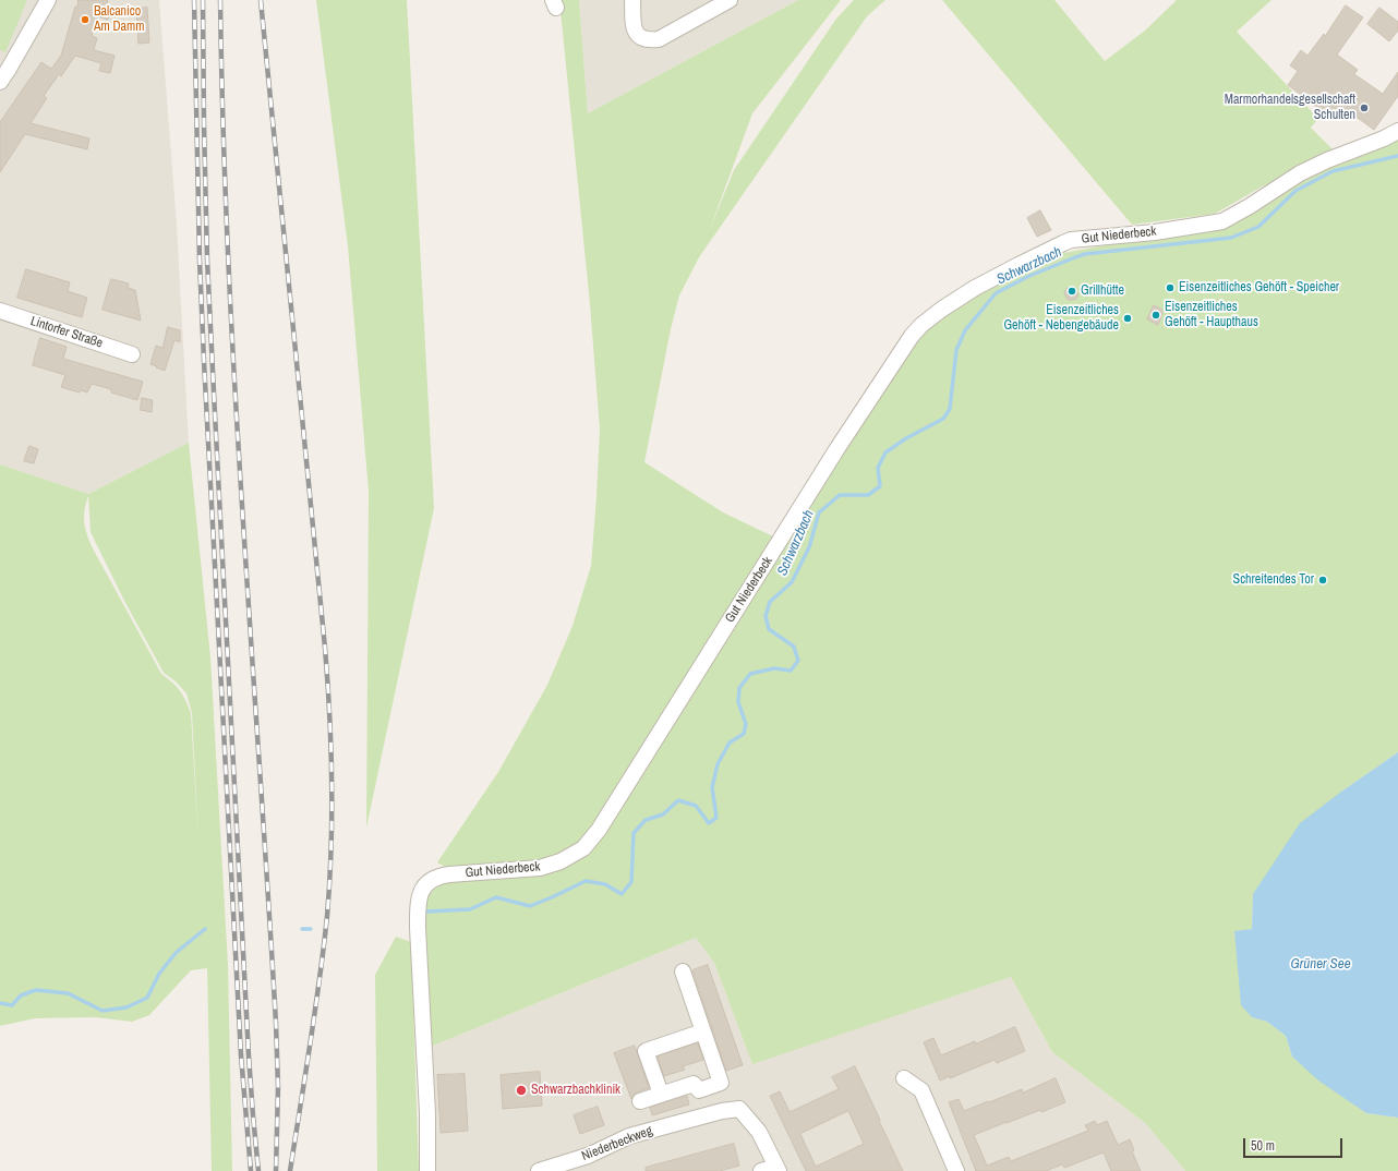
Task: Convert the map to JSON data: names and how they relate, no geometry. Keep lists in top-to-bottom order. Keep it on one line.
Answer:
{"streets":{"street":["Gut Niederbeck","Lintorfer Straße","Niederbeckweg"]},"water":["Schwarzbach","Grüner See"],"places":["Balcanico Am Damm","Marmorhandelsgesellschaft Schulten","Eisenzeitliches Gehöft - Speicher","Grillhütte","Eisenzeitliches Gehöft - Haupthaus","Eisenzeitliches Gehöft - Nebengebäude","Schreitendes Tor","Schwarzbachklinik"],"scale_bar":"50 m"}
